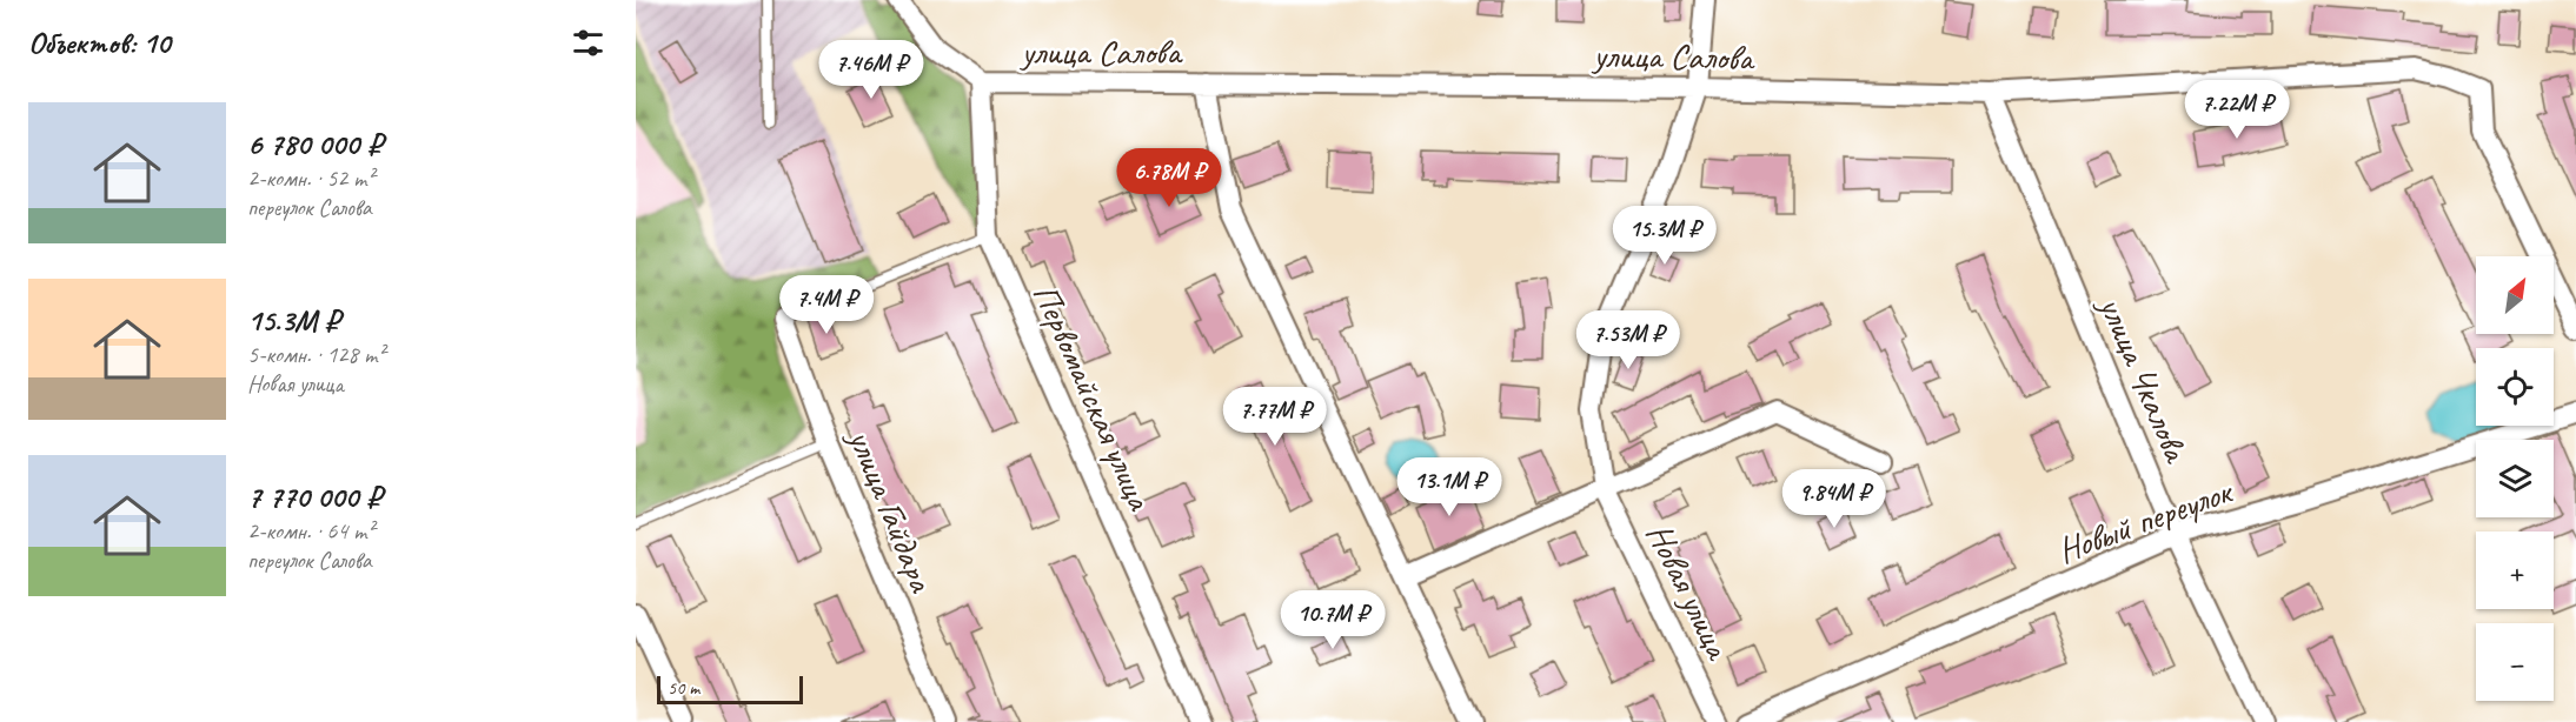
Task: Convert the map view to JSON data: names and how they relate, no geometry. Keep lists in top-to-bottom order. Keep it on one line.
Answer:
{"streets":{"street":["улица Салова","улица Чкалова","Первомайская улица","улица Гайдара","Новый переулок","Новая улица"]},"crossings":[["улица Салова","улица Чкалова"],["улица Салова","Первомайская улица"],["улица Салова","Новая улица"],["улица Чкалова","Новый переулок"]],"scale_bar":"50 m","north":"top right","page":{"heading":"Объектов: 10","price":["7.46M ₽","7.22M ₽","6.78M ₽","15.3M ₽","7.4M ₽","7.53M ₽","7.77M ₽","13.1M ₽","9.84M ₽","10.7M ₽"],"list":[{"name":"6 780 000 ₽","note":"2-комн. · 52 m² · переулок Салова"},{"name":"15.3M ₽","note":"5-комн. · 128 m² · Новая улица"},{"name":"7 770 000 ₽","note":"2-комн. · 64 m² · переулок Салова"}],"map_buttons":["+","−"],"scale":"50 m"}}
